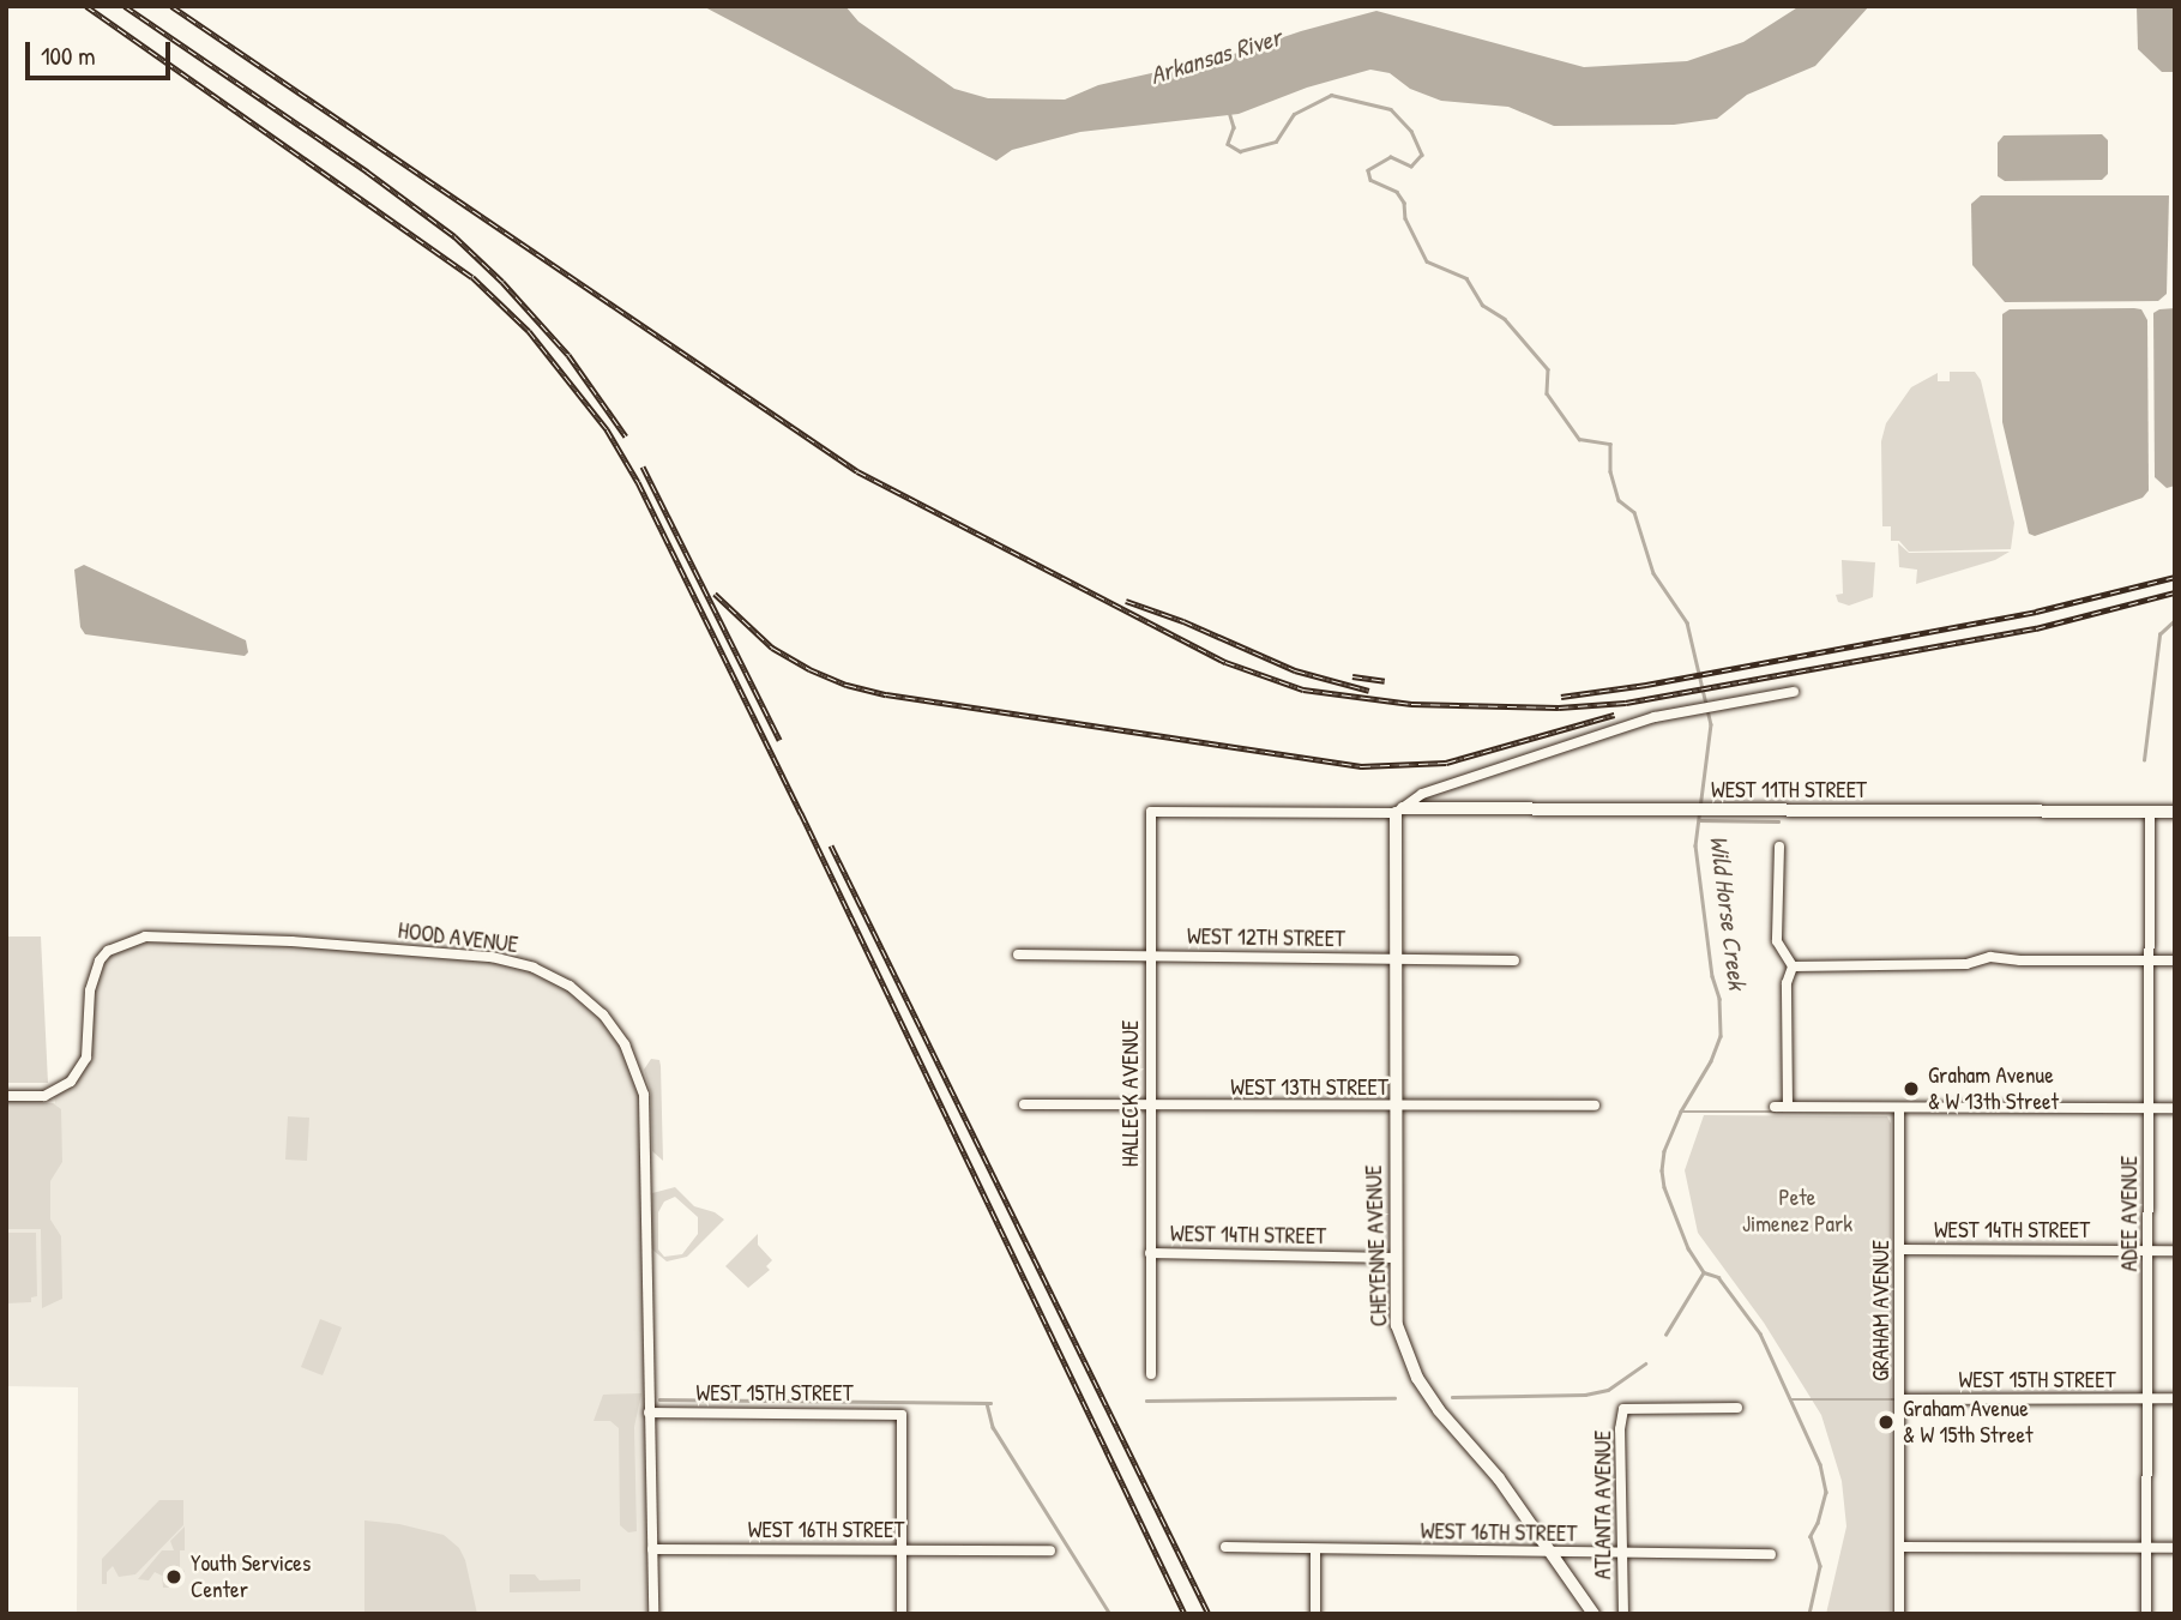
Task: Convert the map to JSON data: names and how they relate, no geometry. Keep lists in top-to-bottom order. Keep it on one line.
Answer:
{"streets":{"street":["WEST 11TH STREET","HOOD AVENUE","WEST 12TH STREET","WEST 13TH STREET","HALLECK AVENUE","ADEE AVENUE","WEST 14TH STREET","CHEYENNE AVENUE","GRAHAM AVENUE","WEST 15TH STREET","ATLANTA AVENUE","WEST 16TH STREET"]},"crossings":[["WEST 11TH STREET","HALLECK AVENUE"],["WEST 11TH STREET","ADEE AVENUE"],["WEST 11TH STREET","CHEYENNE AVENUE"],["HOOD AVENUE","WEST 15TH STREET"],["HOOD AVENUE","WEST 16TH STREET"],["WEST 12TH STREET","HALLECK AVENUE"],["WEST 12TH STREET","CHEYENNE AVENUE"],["WEST 13TH STREET","HALLECK AVENUE"],["WEST 13TH STREET","CHEYENNE AVENUE"],["HALLECK AVENUE","WEST 14TH STREET"],["ADEE AVENUE","WEST 14TH STREET"],["ADEE AVENUE","WEST 15TH STREET"],["WEST 14TH STREET","CHEYENNE AVENUE"],["WEST 14TH STREET","GRAHAM AVENUE"],["CHEYENNE AVENUE","WEST 16TH STREET"],["GRAHAM AVENUE","WEST 15TH STREET"],["WEST 15TH STREET","WEST 16TH STREET"],["ATLANTA AVENUE","WEST 16TH STREET"]],"water":["Arkansas River","Wild Horse Creek"],"parks":["Pete Jimenez Park"],"places":["Graham Avenue & W 13th Street","Graham Avenue & W 15th Street","Youth Services Center"],"scale_bar":"100 m"}
